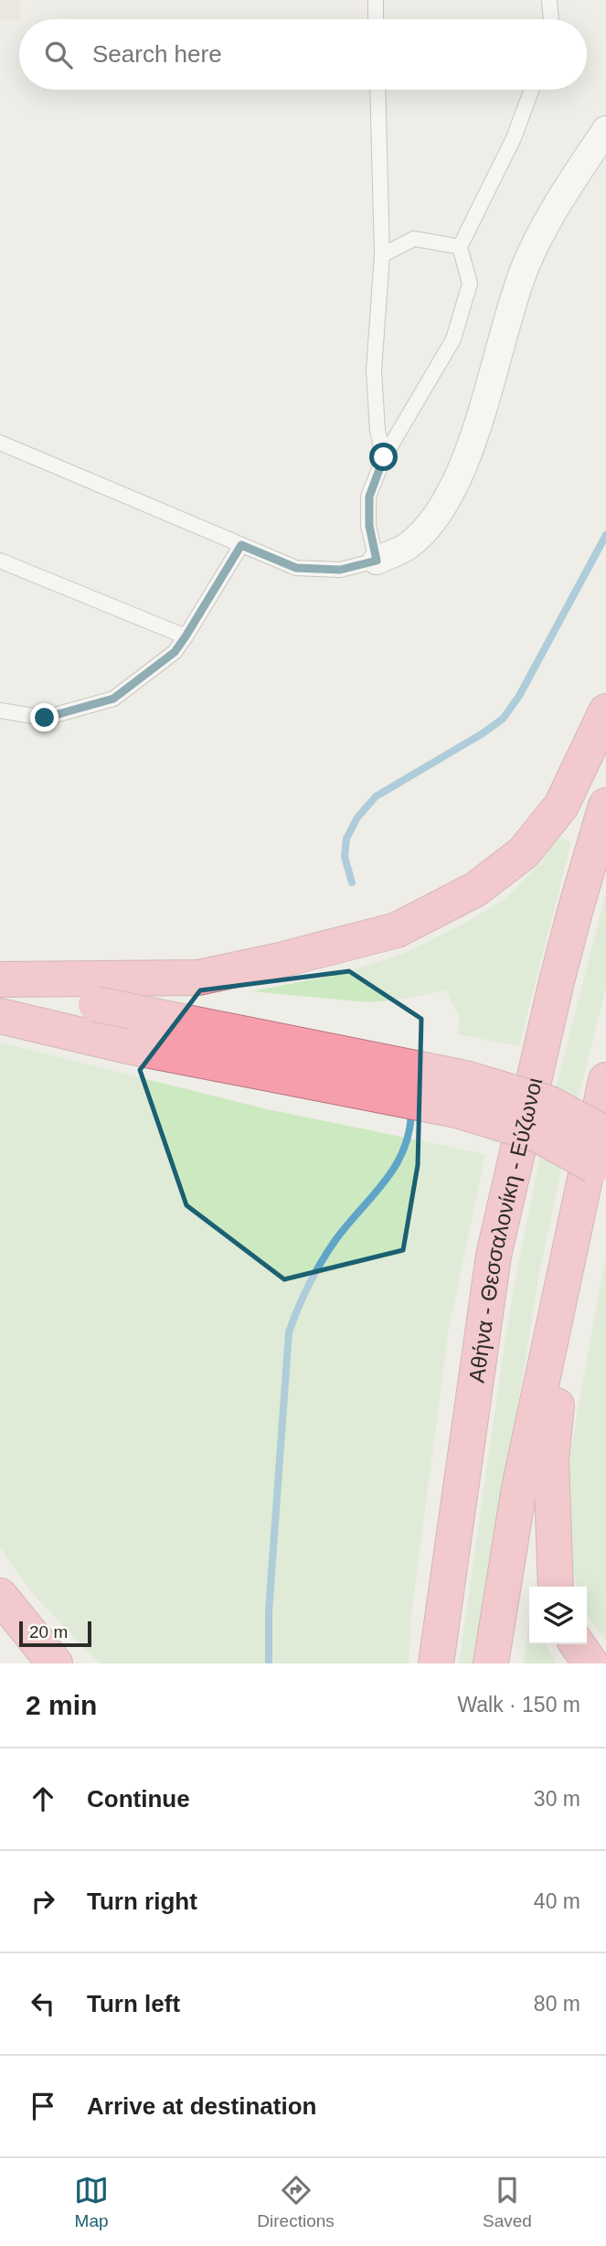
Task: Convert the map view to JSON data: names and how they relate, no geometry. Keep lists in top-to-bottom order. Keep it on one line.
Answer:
{"streets":{"highway":["Αθήνα - Θεσσαλονίκη - Εύζωνοι"]},"scale_bar":"20 m","page":{"search":"Search here","scale":"20 m","heading":["2 min","Walk · 150 m"],"list":[["Continue","30 m"],["Turn right","40 m"],["Turn left","80 m"],"Arrive at destination"],"nav":["Map","Directions","Saved"]}}
